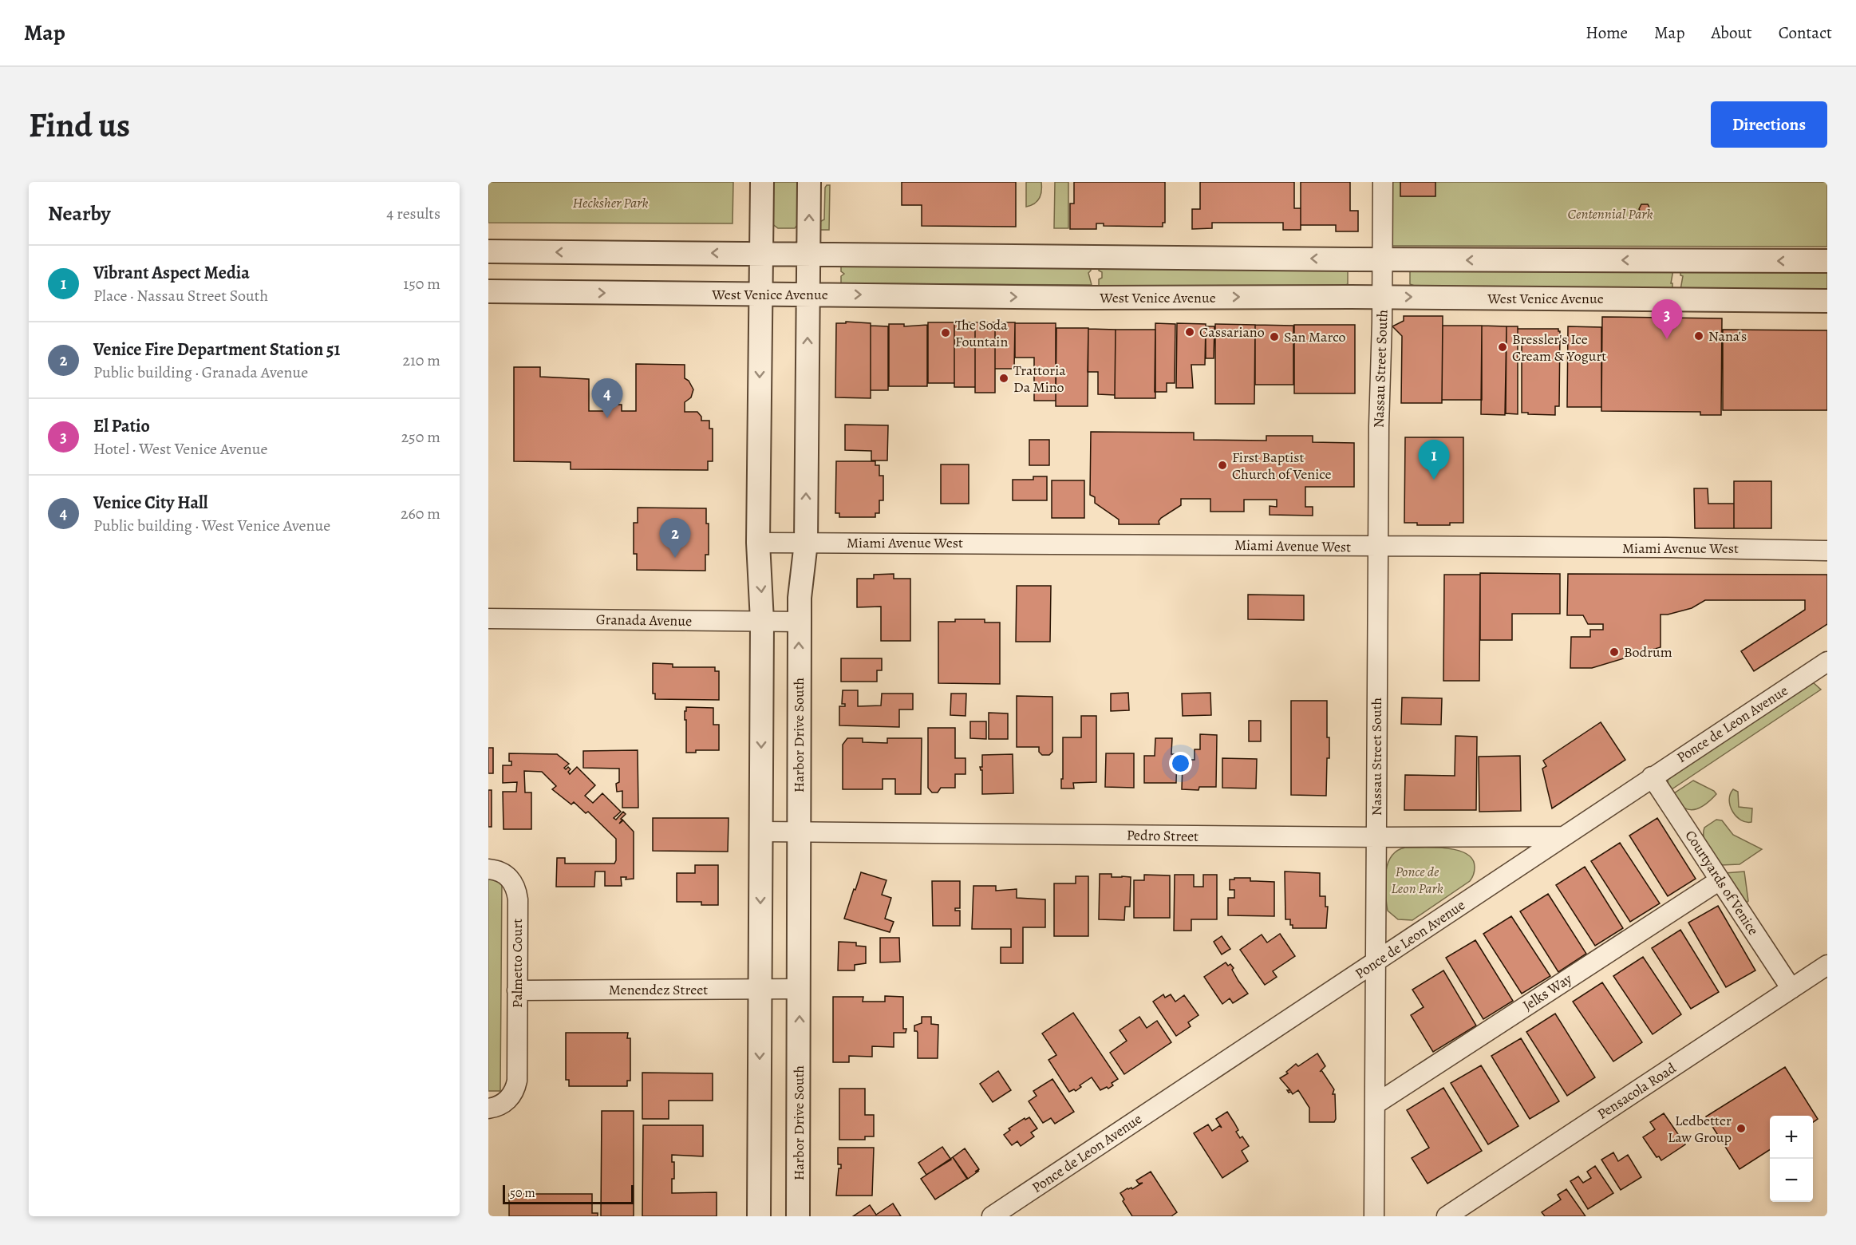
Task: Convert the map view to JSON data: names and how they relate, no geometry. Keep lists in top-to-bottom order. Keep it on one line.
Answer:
{"streets":{"street":["West Venice Avenue","Nassau Street South","Miami Avenue West","Granada Avenue","Ponce de Leon Avenue","Harbor Drive South","Pedro Street","Courtyards of Venice","Palmetto Court","Menendez Street","Jelks Way","Pensacola Road"]},"crossings":[["West Venice Avenue","Nassau Street South"],["West Venice Avenue","Harbor Drive South"],["Nassau Street South","Miami Avenue West"],["Nassau Street South","Ponce de Leon Avenue"],["Nassau Street South","Pedro Street"],["Nassau Street South","Jelks Way"],["Miami Avenue West","Harbor Drive South"],["Granada Avenue","Harbor Drive South"],["Ponce de Leon Avenue","Pedro Street"],["Ponce de Leon Avenue","Courtyards of Venice"],["Harbor Drive South","Pedro Street"],["Harbor Drive South","Menendez Street"],["Courtyards of Venice","Jelks Way"],["Courtyards of Venice","Pensacola Road"],["Palmetto Court","Menendez Street"]],"parks":["Hecksher Park","Centennial Park","Ponce de Leon Park"],"places":["Cassariano","The Soda Fountain","Nana's","San Marco","Bressler's Ice Cream & Yogurt","Trattoria Da Mino","First Baptist Church of Venice","Bodrum","Ledbetter Law Group"],"scale_bar":"50 m","page":{"header":"Map","nav":["Home","Map","About","Contact"],"buttons":"Directions","title":"Find us","heading":["Nearby","4 results"],"list":[{"mark":"1","name":"Vibrant Aspect Media","note":"Place · Nassau Street South","value":"150 m"},{"mark":"2","name":"Venice Fire Department Station 51","note":"Public building · Granada Avenue","value":"210 m"},{"mark":"3","name":"El Patio","note":"Hotel · West Venice Avenue","value":"250 m"},{"mark":"4","name":"Venice City Hall","note":"Public building · West Venice Avenue","value":"260 m"}],"pins":["3","4","1","2"],"map_buttons":["+","−"],"scale":"50 m"}}
